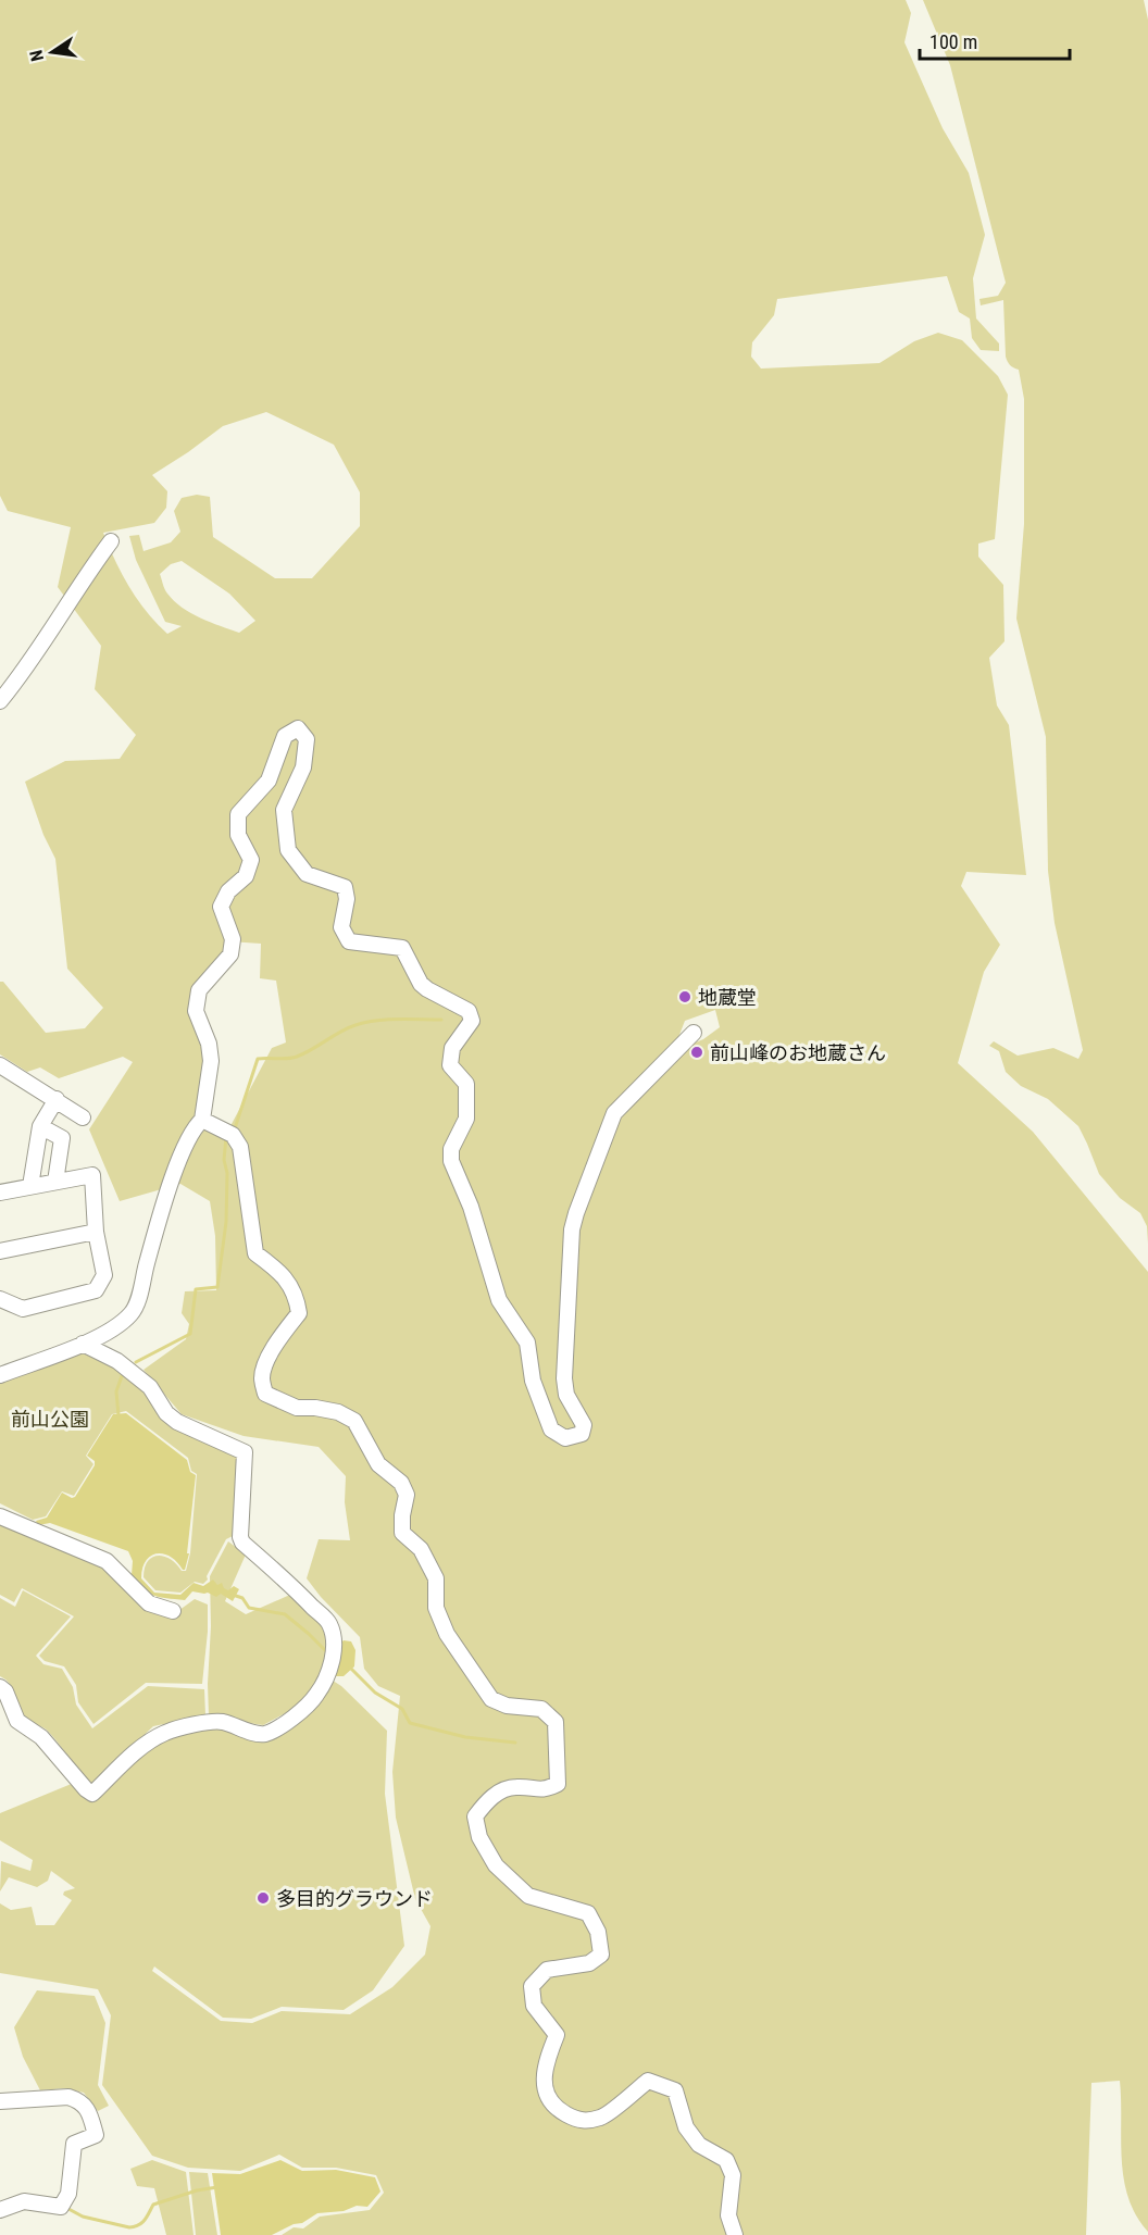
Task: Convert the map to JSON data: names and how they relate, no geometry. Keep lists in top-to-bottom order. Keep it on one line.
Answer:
{"parks":["前山公園"],"places":["地蔵堂","前山峰のお地蔵さん","多目的グラウンド"],"scale_bar":"100 m","north":"left"}
